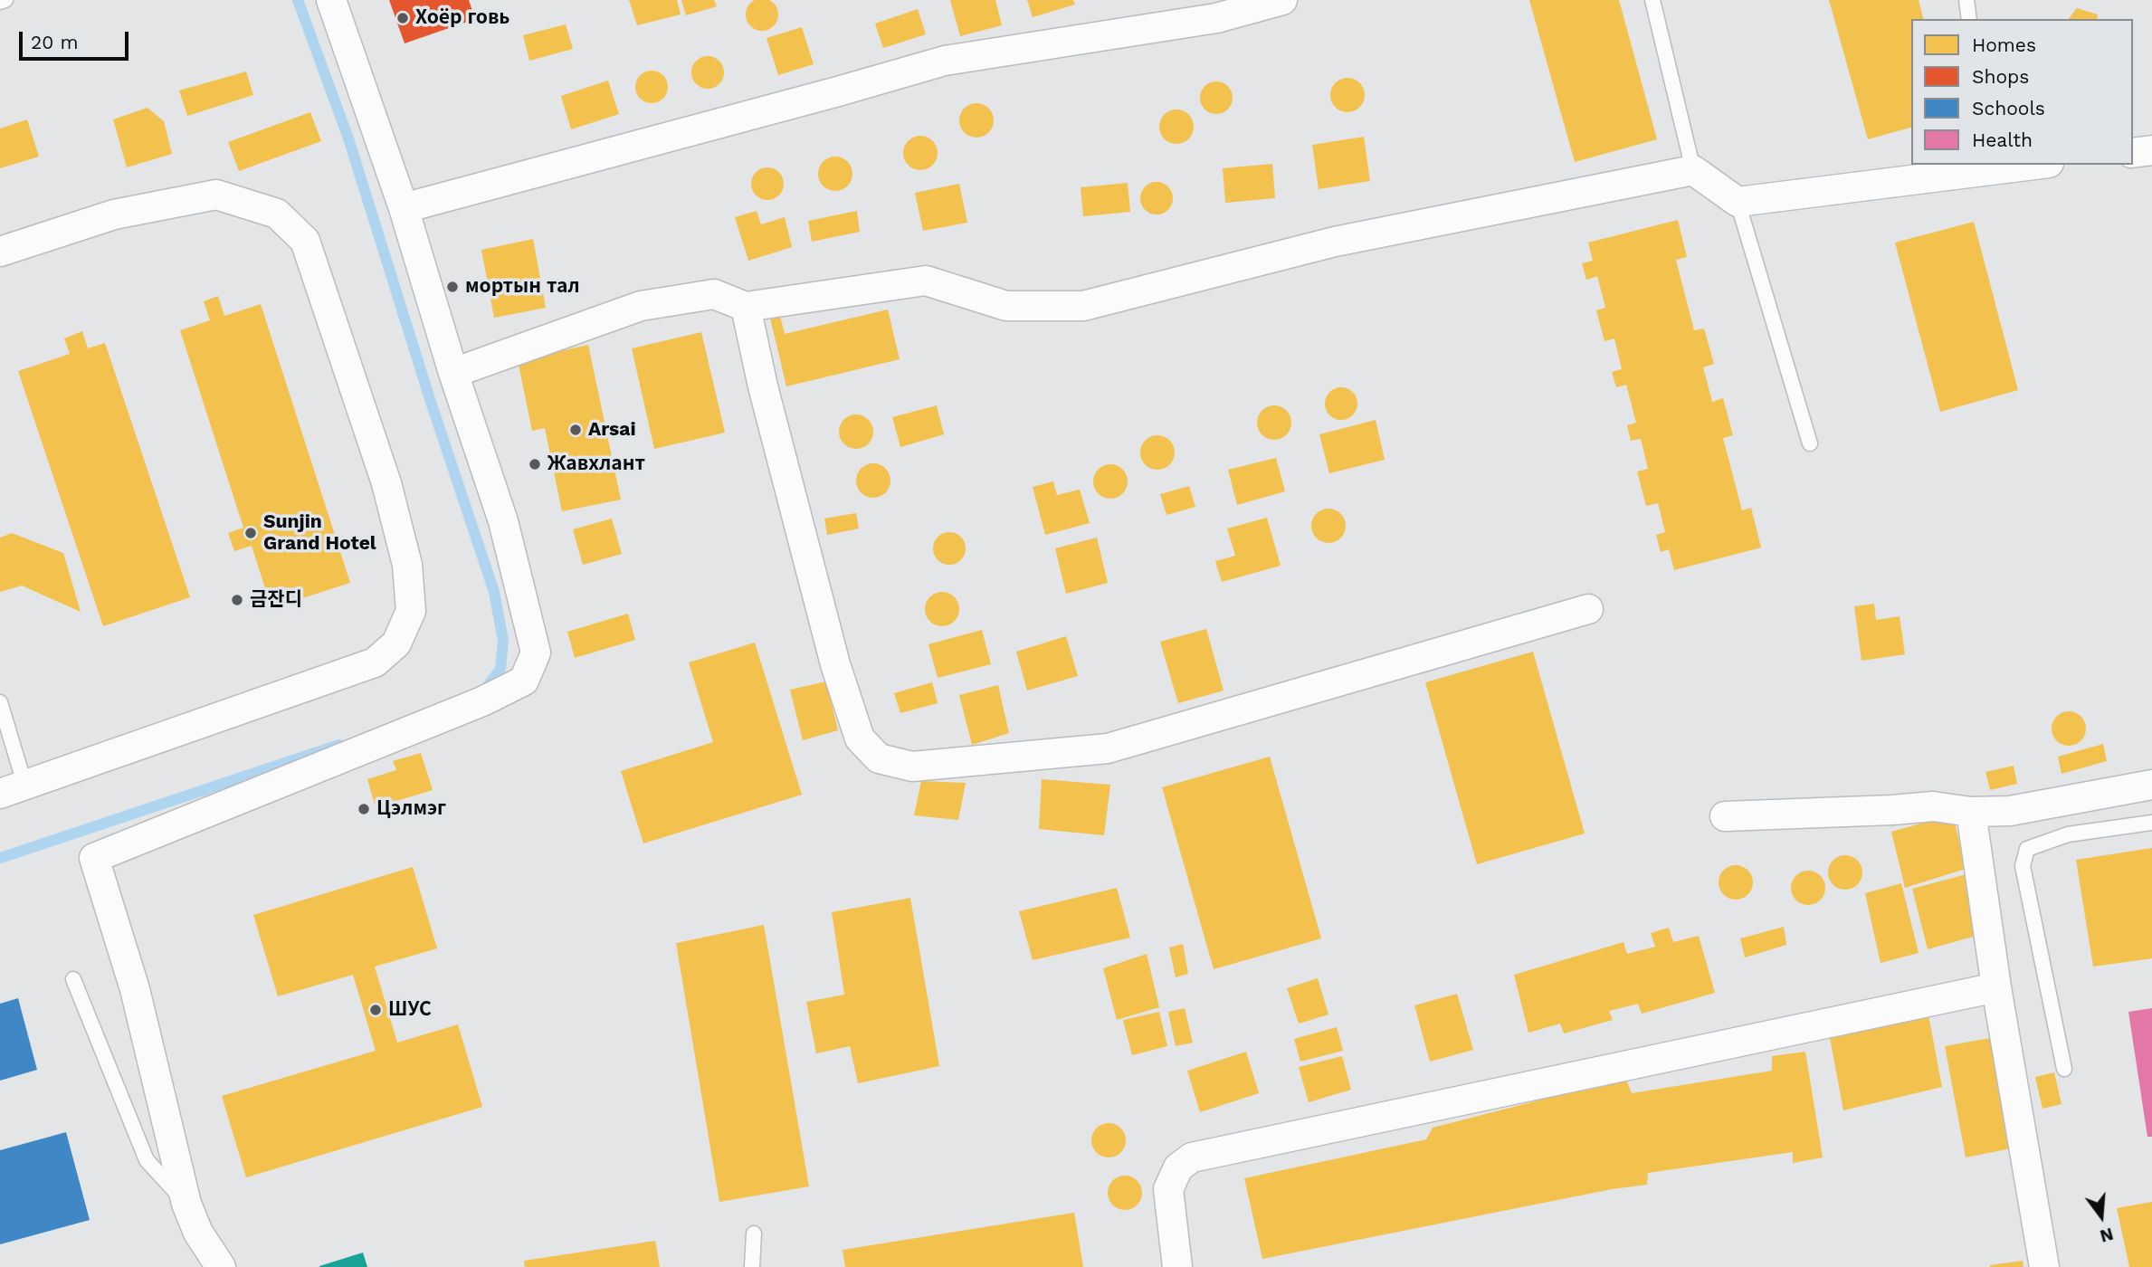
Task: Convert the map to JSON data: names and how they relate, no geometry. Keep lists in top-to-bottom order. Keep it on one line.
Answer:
{"places":["Хоёр говь","мортын тал","Arsai","Жавхлант","Sunjin Grand Hotel","금잔디","Цэлмэг","ШУС"],"legend":["Homes","Shops","Schools","Health"],"scale_bar":"20 m","north":"bottom"}
